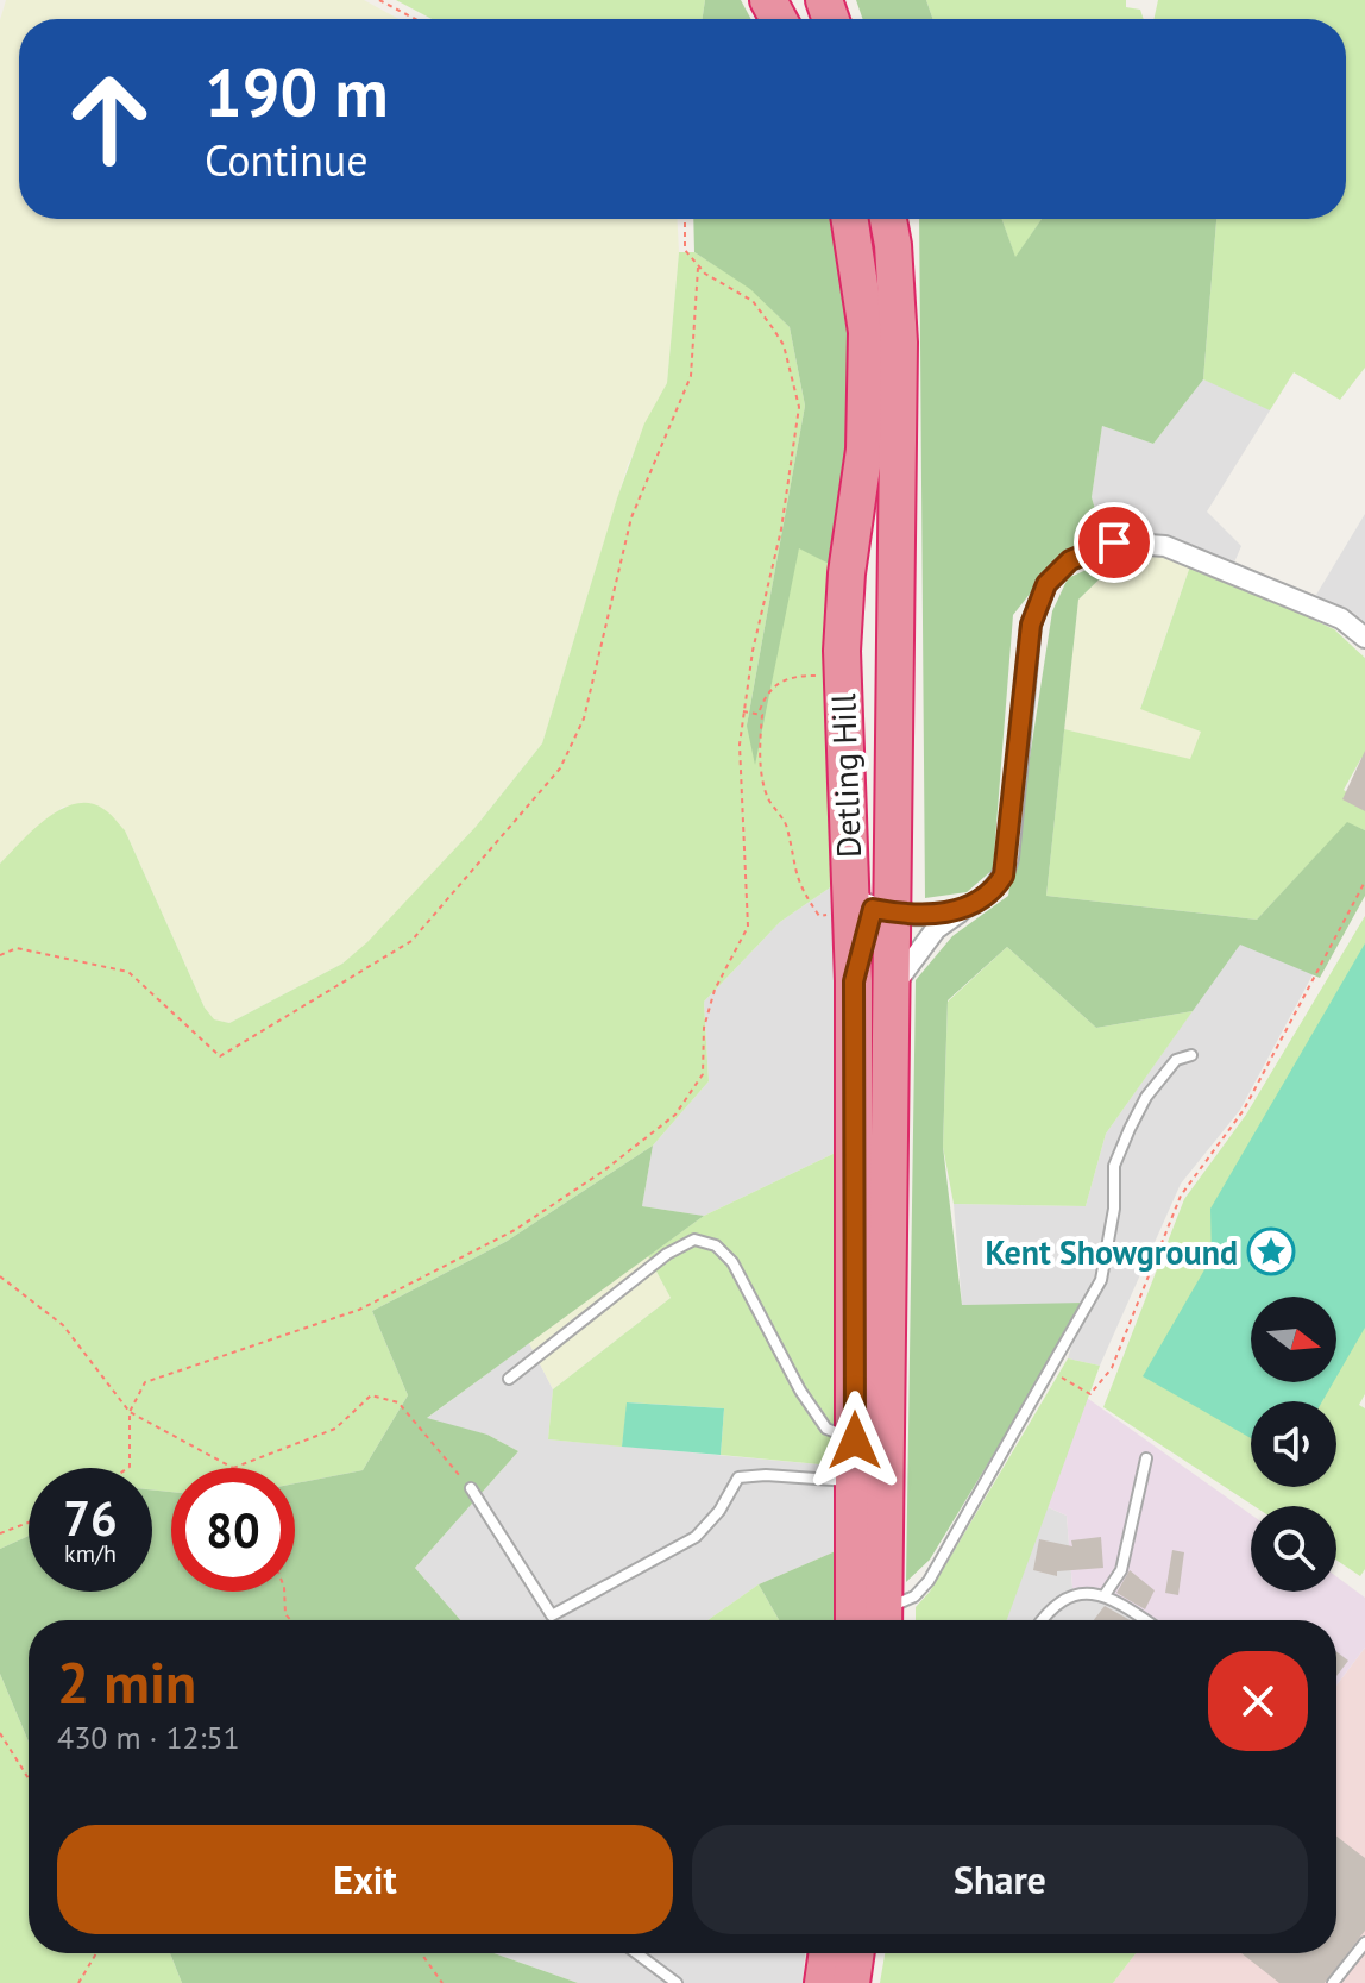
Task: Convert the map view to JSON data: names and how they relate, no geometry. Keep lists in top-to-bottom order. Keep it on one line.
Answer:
{"streets":{"highway":["Detling Hill"]},"places":{"place":["Kent Showground"]},"north":"right","page":{"turn":["190 m","Continue"],"speed":"76 km/h","limit":"80","heading":["2 min","430 m · 12:51"],"buttons":["Exit","Share"]}}
